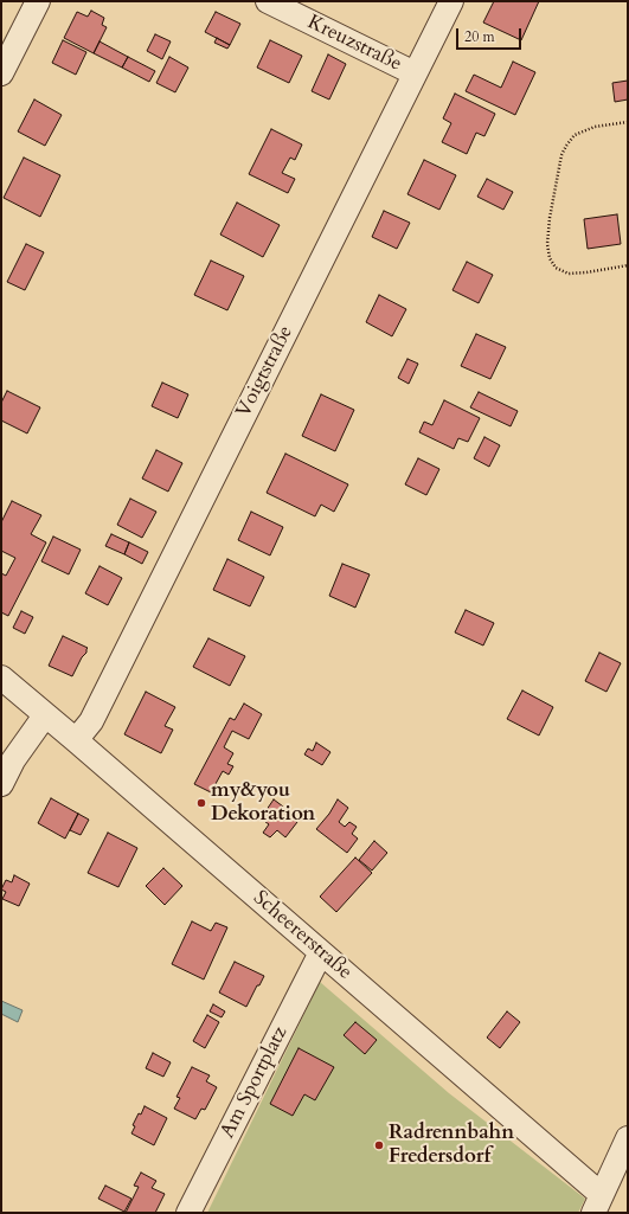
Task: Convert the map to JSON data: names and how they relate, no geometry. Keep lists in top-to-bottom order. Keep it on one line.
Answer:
{"streets":{"street":["Kreuzstraße","Voigtstraße","Scheererstraße","Am Sportplatz"]},"crossings":[["Kreuzstraße","Voigtstraße"],["Voigtstraße","Scheererstraße"],["Scheererstraße","Am Sportplatz"]],"places":["my&you Dekoration","Radrennbahn Fredersdorf"],"scale_bar":"20 m"}
